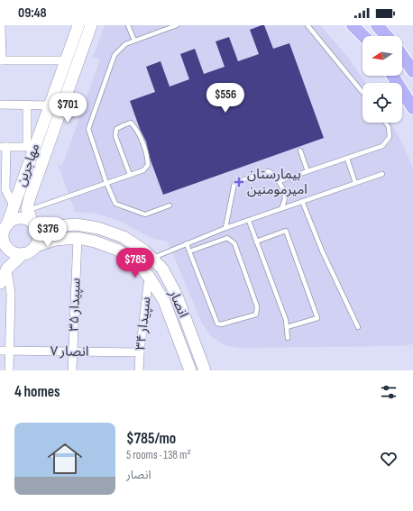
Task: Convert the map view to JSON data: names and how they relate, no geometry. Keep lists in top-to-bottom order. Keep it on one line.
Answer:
{"streets":{"main road":["مهاجرین","انصار"],"street":["سپیدار ۳۵","سپیدار ۳۴","انصار ۷"]},"crossings":[["مهاجرین","انصار"],["انصار","سپیدار ۳۵"],["انصار","سپیدار ۳۴"],["سپیدار ۳۵","انصار ۷"],["سپیدار ۳۴","انصار ۷"]],"places":{"health":["بیمارستان امیرمومنین"]},"north":"left","page":{"status":"09:48","price":["$556","$701","$376","$785"],"heading":"4 homes","list":[{"name":"$785/mo","note":"5 rooms · 138 m² · انصار"}]}}
